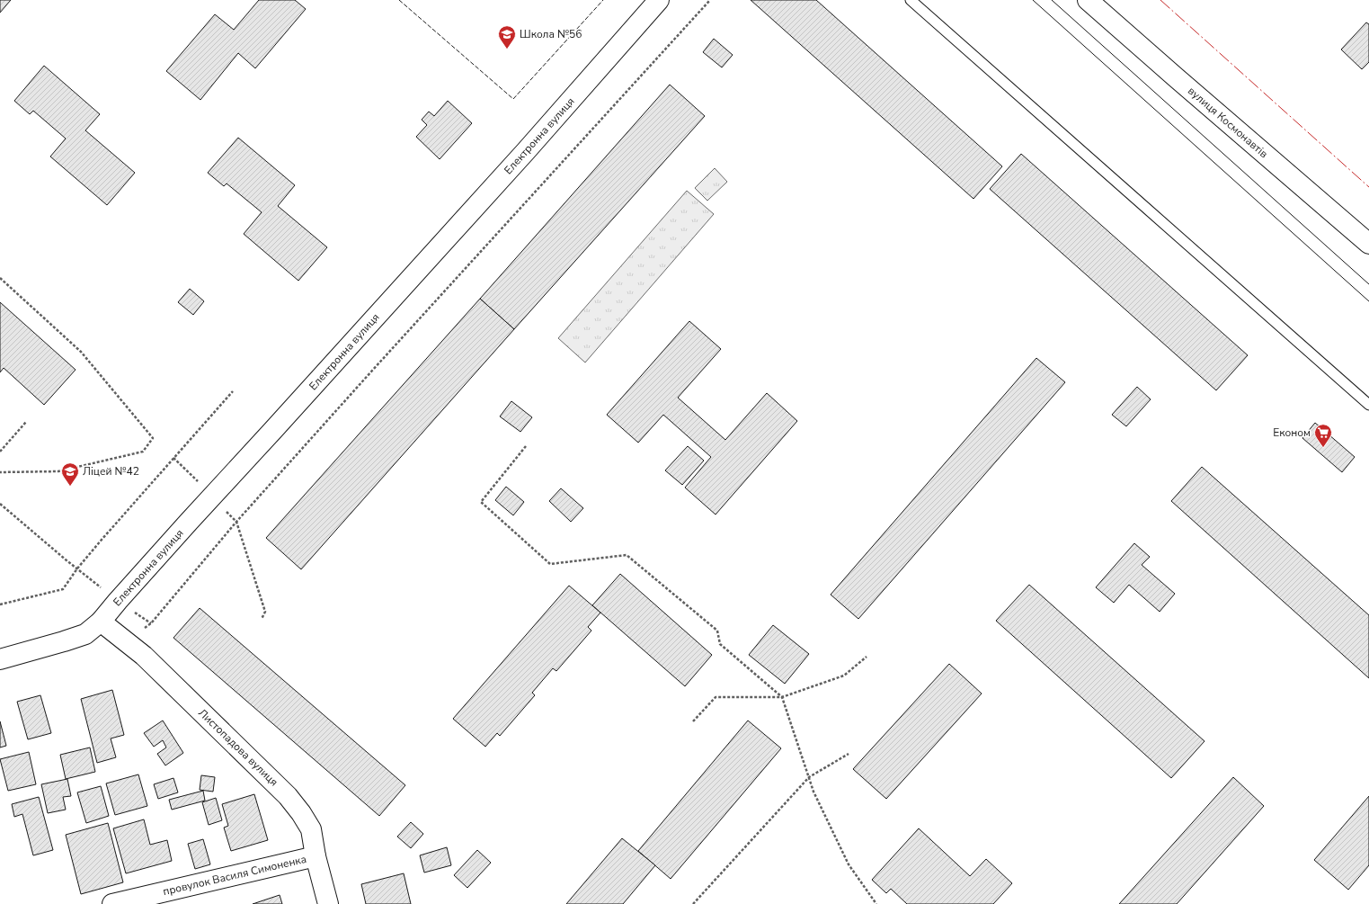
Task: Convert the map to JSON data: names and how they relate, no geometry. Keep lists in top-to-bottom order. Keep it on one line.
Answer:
{"streets":{"street":["вулиця Космонавтів","Електронна вулиця","Листопадова вулиця","провулок Василя Симоненка"]},"crossings":[["Електронна вулиця","Листопадова вулиця"],["Листопадова вулиця","провулок Василя Симоненка"]],"places":{"school or university":["Школа №56","Ліцей №42"],"supermarket":["Економ"]}}
